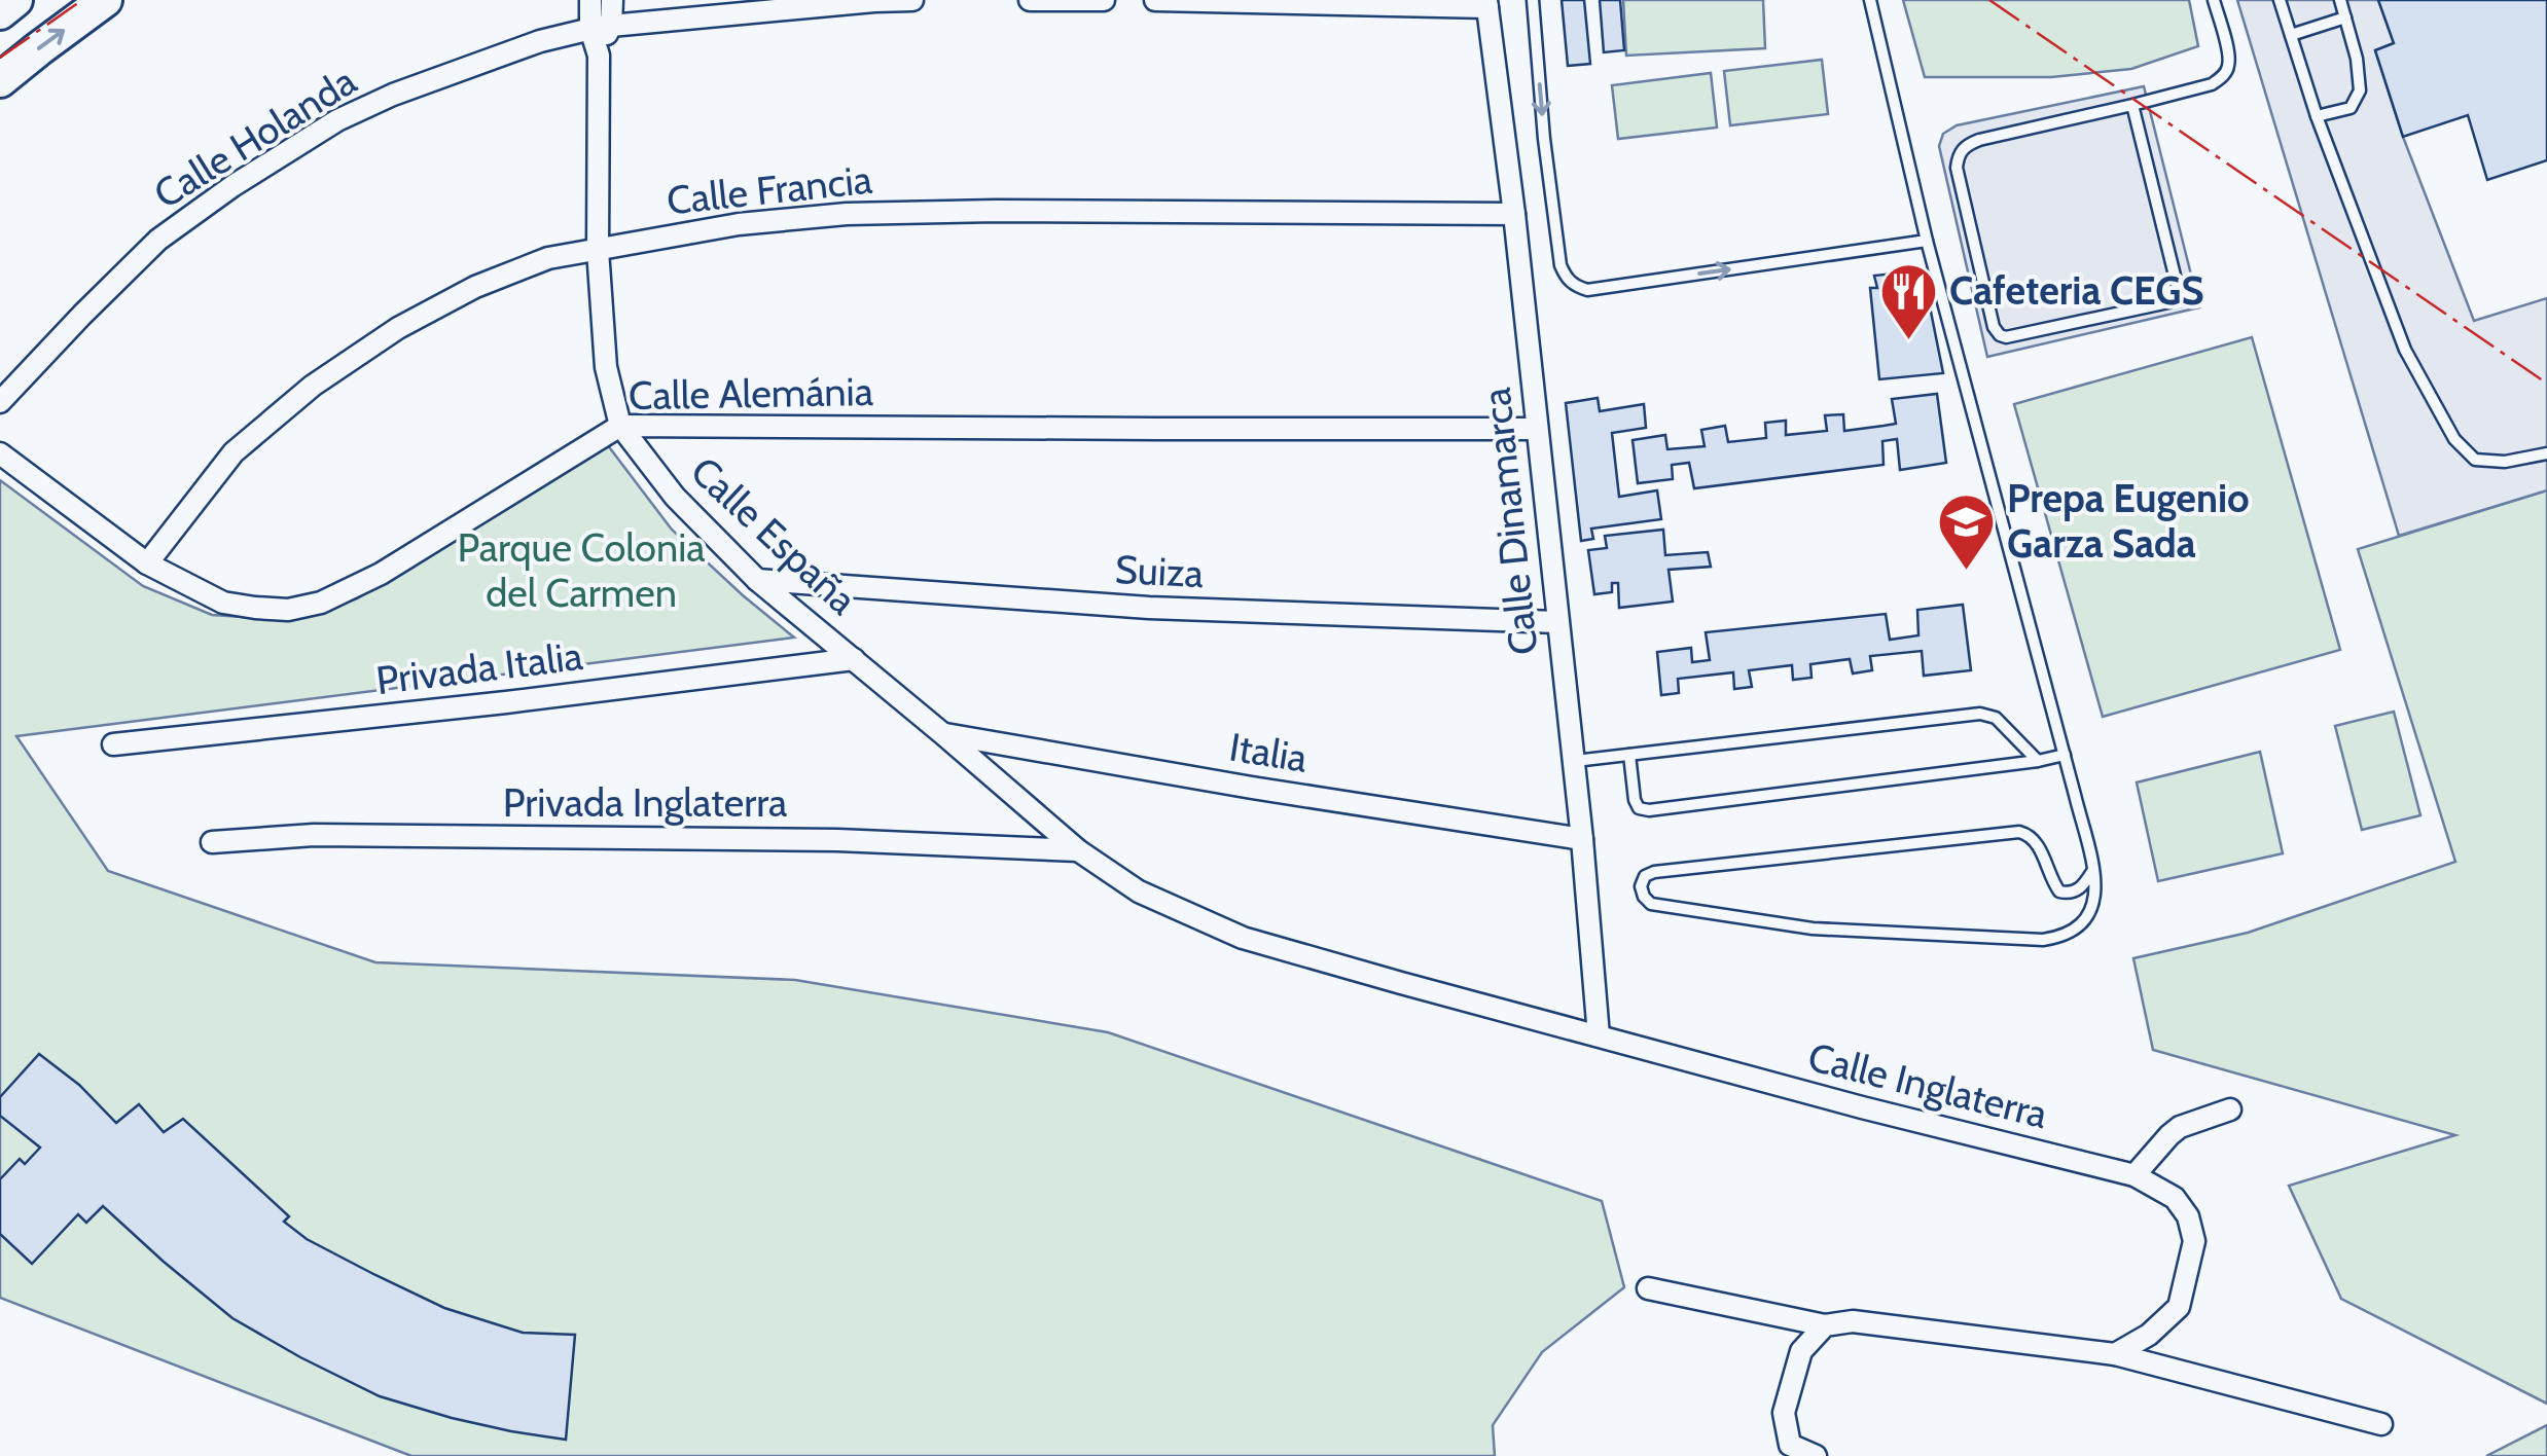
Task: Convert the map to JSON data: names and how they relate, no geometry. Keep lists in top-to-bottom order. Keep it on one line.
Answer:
{"streets":{"street":["Calle Holanda","Calle Francia","Calle Alemánia","Calle Dinamarca","Calle España","Suiza","Privada Italia","Italia","Privada Inglaterra","Calle Inglaterra"]},"crossings":[["Calle Holanda","Calle España"],["Calle Francia","Calle Alemánia"],["Calle Francia","Calle Dinamarca"],["Calle Francia","Calle España"],["Calle Alemánia","Calle Dinamarca"],["Calle Alemánia","Calle España"],["Calle Dinamarca","Suiza"],["Calle Dinamarca","Italia"],["Calle Dinamarca","Calle Inglaterra"],["Calle España","Suiza"],["Calle España","Privada Italia"],["Calle España","Italia"],["Calle España","Privada Inglaterra"],["Calle España","Calle Inglaterra"],["Privada Inglaterra","Calle Inglaterra"]],"parks":["Parque Colonia del Carmen"],"places":{"restaurant":["Cafeteria CEGS"],"school or university":["Prepa Eugenio Garza Sada"]}}
